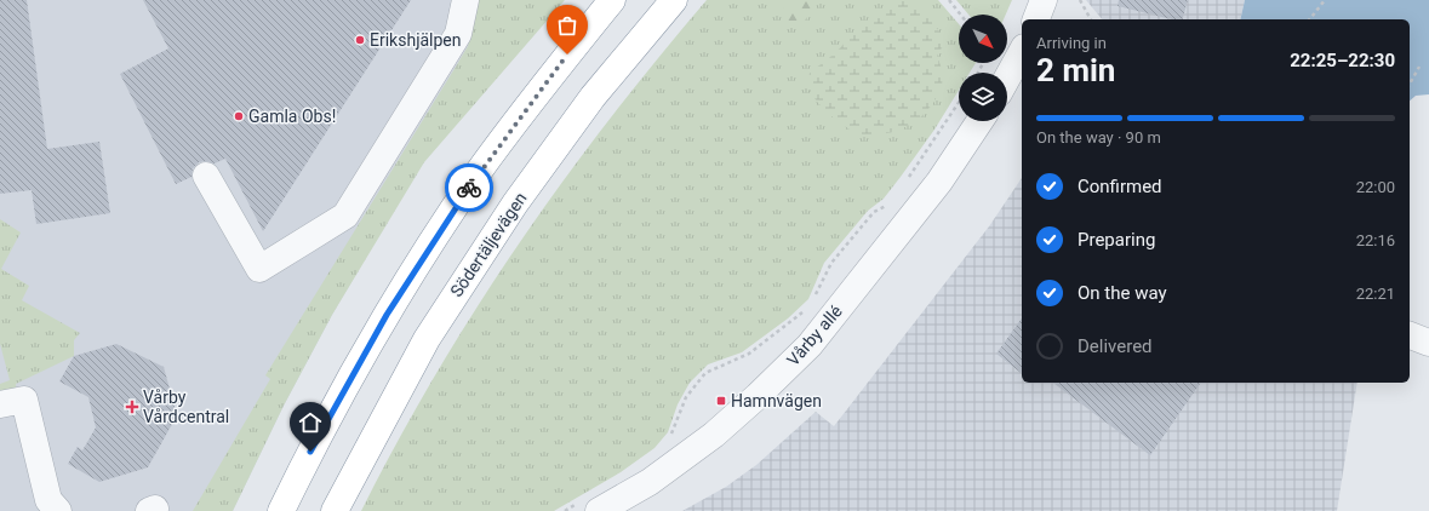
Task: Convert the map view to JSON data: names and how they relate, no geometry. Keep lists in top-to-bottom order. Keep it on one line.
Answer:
{"streets":{"highway":["Södertäljevägen"],"street":["Vårby allé"]},"places":{"other":["Erikshjälpen","Gamla Obs!"],"transit":["Hamnvägen"],"health":["Vårby Vårdcentral"]},"north":"bottom right","page":{"heading":["2 min","Arriving in","22:25–22:30"],"bar":"On the way · 90 m","list":[["Confirmed","22:00"],["Preparing","22:16"],["On the way","22:21"],"Delivered"]}}
